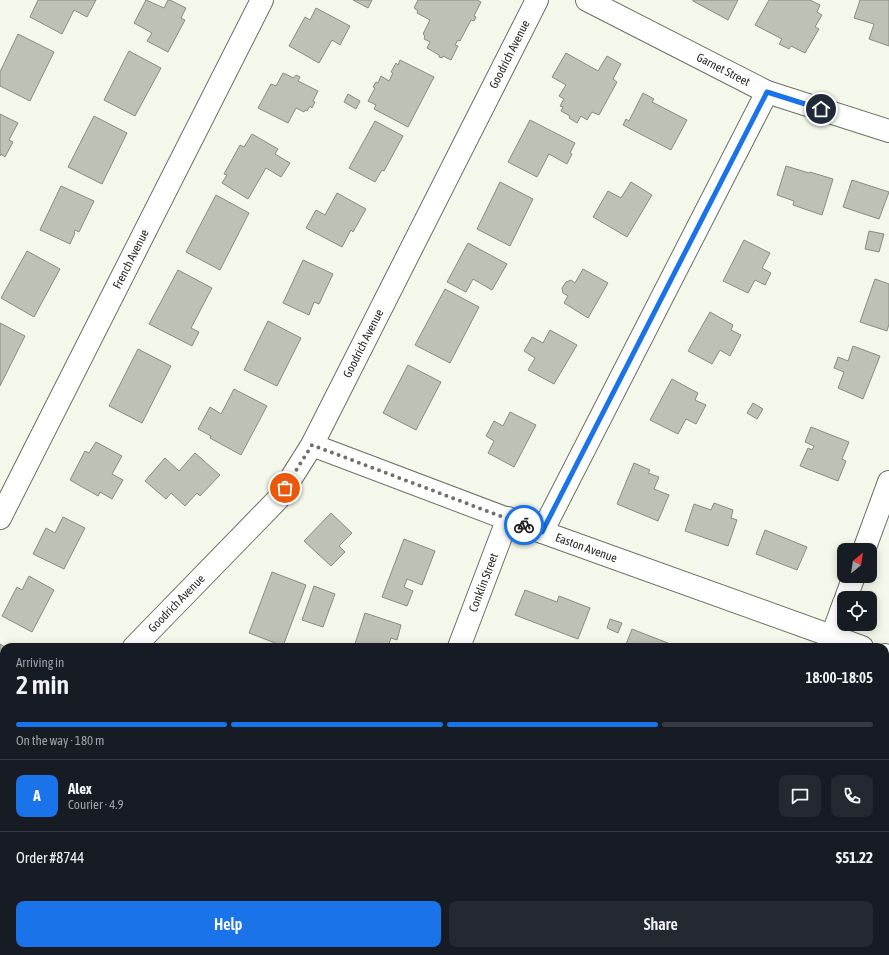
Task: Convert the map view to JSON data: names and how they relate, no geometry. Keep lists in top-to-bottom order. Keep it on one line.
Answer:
{"streets":{"street":["Goodrich Avenue","Garnet Street","French Avenue","Easton Avenue","Conklin Street"]},"crossings":[["Goodrich Avenue","Easton Avenue"],["Easton Avenue","Conklin Street"]],"north":"top right","page":{"heading":["2 min","Arriving in","18:00–18:05"],"panel":["Alex","Courier · 4.9","Order #8744","$51.22"],"bar":"On the way · 180 m","round":"A","buttons":["Help","Share"]}}
